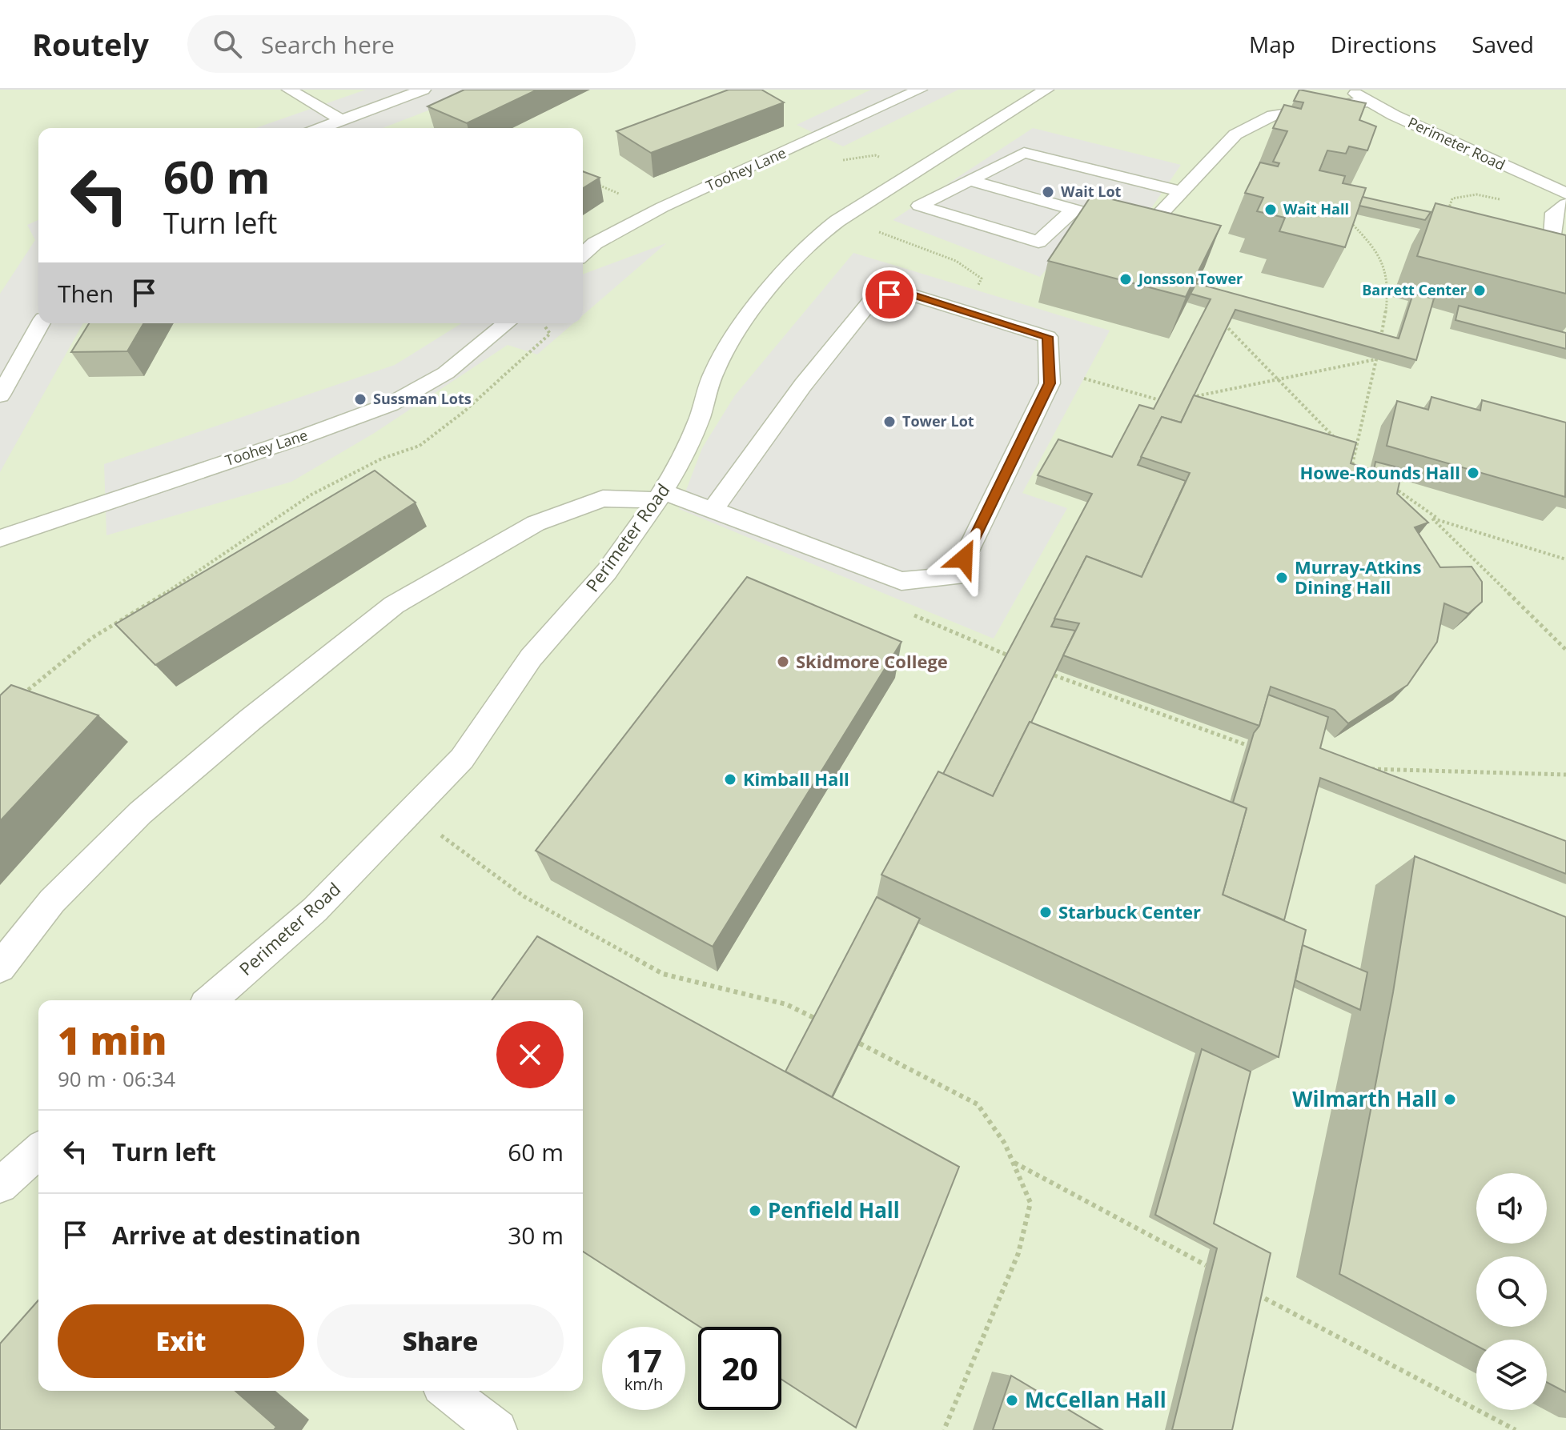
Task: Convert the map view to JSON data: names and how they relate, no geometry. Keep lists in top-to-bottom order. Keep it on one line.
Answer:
{"streets":{"lane":["Perimeter Road","Toohey Lane"]},"places":["Wait Lot","Wait Hall","Jonsson Tower","Barrett Center","Sussman Lots","Tower Lot","Howe-Rounds Hall","Murray-Atkins Dining Hall","Skidmore College","Kimball Hall","Starbuck Center","Wilmarth Hall","Penfield Hall","McCellan Hall"],"page":{"header":"Routely","search":"Search here","nav":["Map","Directions","Saved"],"turn":["60 m","Turn left"],"then":"Then","heading":["1 min","90 m · 06:34"],"list":[{"name":"Turn left","value":"60 m"},{"name":"Arrive at destination","value":"30 m"}],"buttons":["Exit","Share"],"speed":"17 km/h","limit":"20"}}
